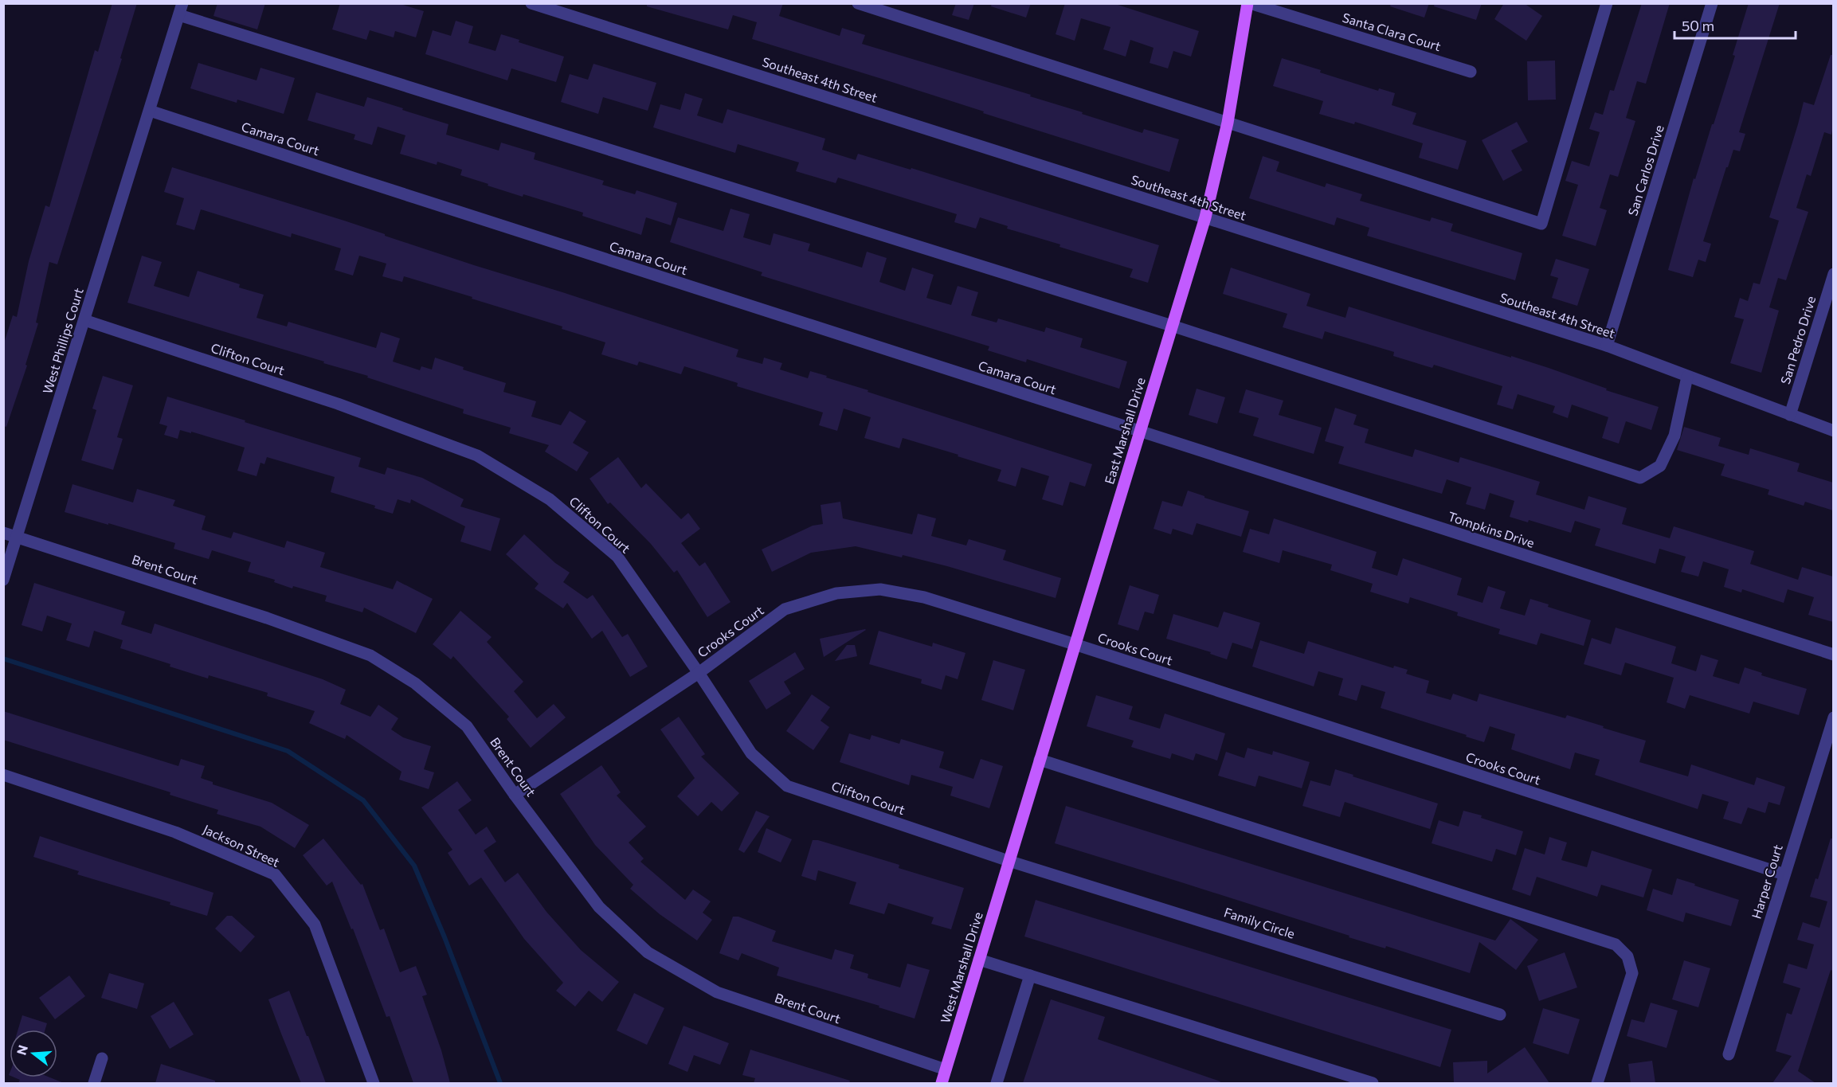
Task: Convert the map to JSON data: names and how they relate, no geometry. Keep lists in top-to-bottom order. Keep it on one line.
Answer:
{"streets":{"main road":["East Marshall Drive","West Marshall Drive"],"street":["Santa Clara Court","Southeast 4th Street","Camara Court","San Carlos Drive","San Pedro Drive","West Phillips Court","Clifton Court","Tompkins Drive","Brent Court","Crooks Court","Jackson Street","Harper Court","Family Circle"]},"crossings":[["Santa Clara Court","East Marshall Drive"],["Southeast 4th Street","San Carlos Drive"],["Southeast 4th Street","San Pedro Drive"],["Southeast 4th Street","East Marshall Drive"],["Camara Court","West Phillips Court"],["Camara Court","East Marshall Drive"],["Camara Court","Tompkins Drive"],["West Phillips Court","Clifton Court"],["West Phillips Court","Brent Court"],["Clifton Court","East Marshall Drive"],["Clifton Court","Crooks Court"],["Clifton Court","Family Circle"],["Clifton Court","West Marshall Drive"],["East Marshall Drive","Tompkins Drive"],["East Marshall Drive","Crooks Court"],["East Marshall Drive","Family Circle"],["East Marshall Drive","West Marshall Drive"],["Brent Court","Crooks Court"],["Brent Court","West Marshall Drive"],["Crooks Court","Harper Court"],["Family Circle","West Marshall Drive"]],"scale_bar":"50 m","north":"left"}
